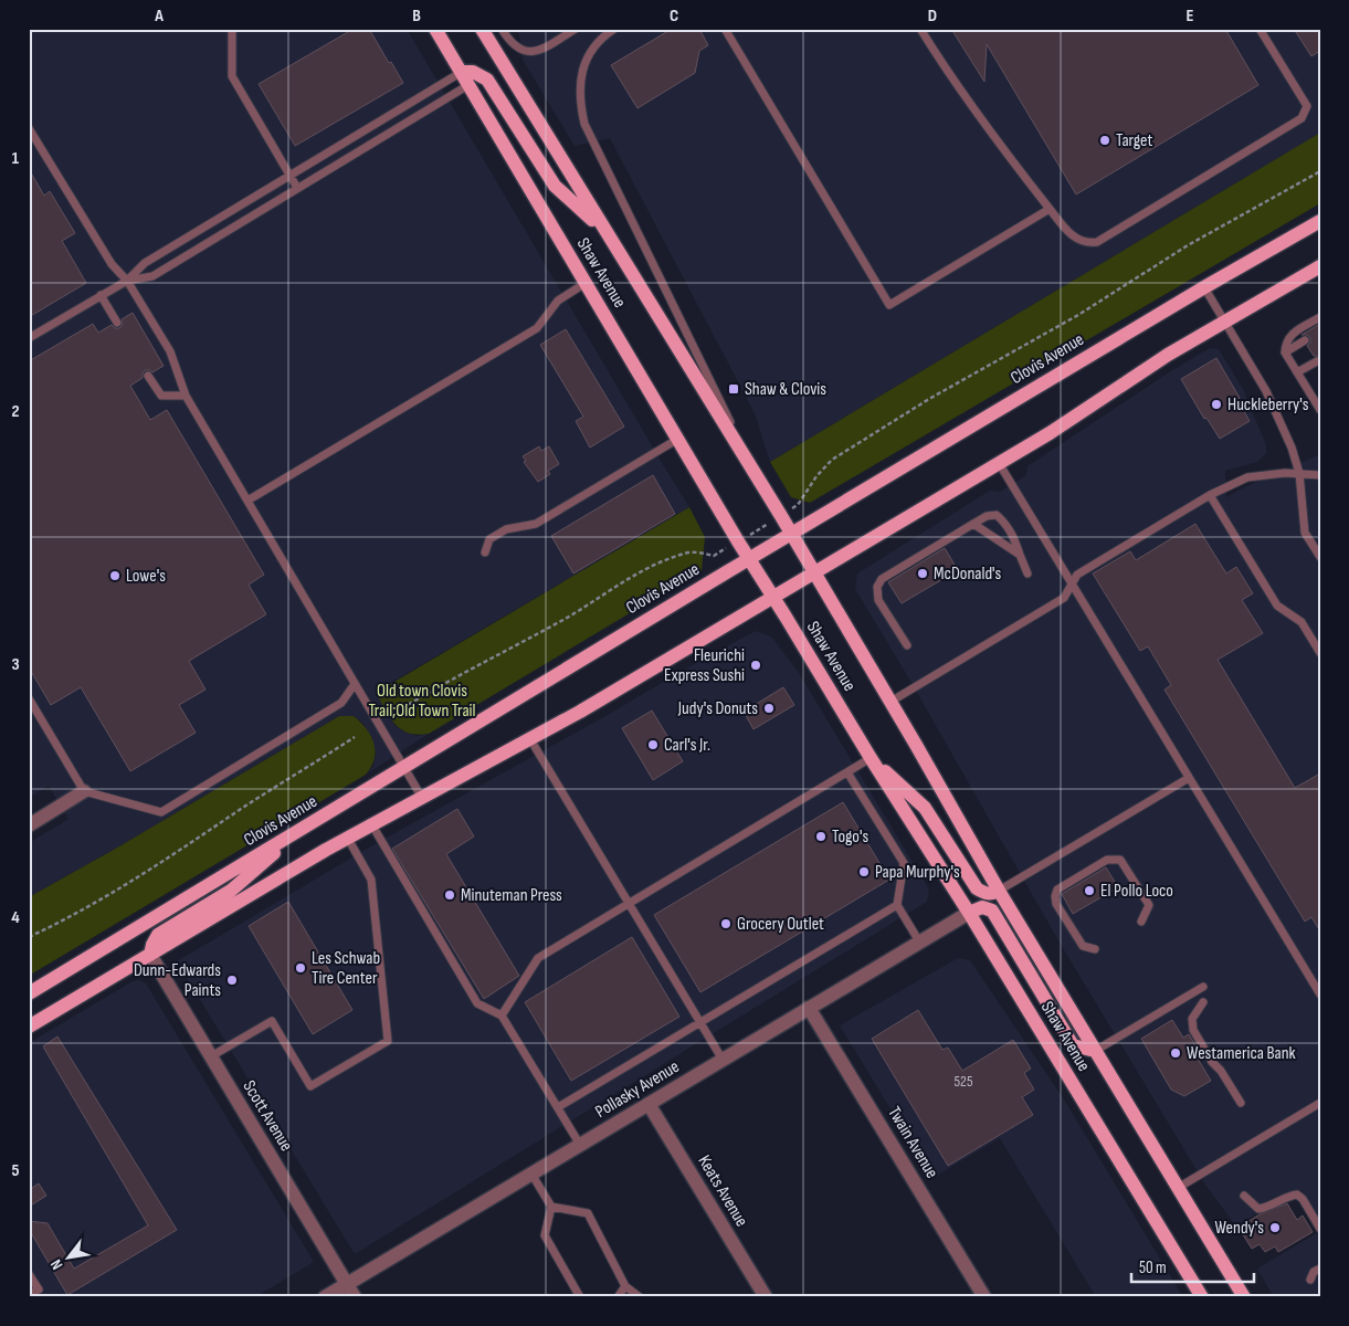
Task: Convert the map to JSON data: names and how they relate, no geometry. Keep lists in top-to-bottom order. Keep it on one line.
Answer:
{"streets":{"main road":["Shaw Avenue","Clovis Avenue"],"street":["Pollasky Avenue","Scott Avenue","Twain Avenue","Keats Avenue"]},"crossings":[["Shaw Avenue","Clovis Avenue"],["Shaw Avenue","Pollasky Avenue"],["Pollasky Avenue","Scott Avenue"],["Pollasky Avenue","Twain Avenue"],["Pollasky Avenue","Keats Avenue"]],"parks":["Old town Clovis Trail;Old Town Trail"],"places":{"other":["Target","Huckleberry's","McDonald's","Lowe's","Fleurichi Express Sushi","Judy's Donuts","Carl's Jr.","Togo's","Papa Murphy's","El Pollo Loco","Minuteman Press","Grocery Outlet","Les Schwab Tire Center","Dunn-Edwards Paints","Westamerica Bank","Wendy's"],"transit":["Shaw & Clovis"]},"house_numbers":["525"],"scale_bar":"50 m","north":"bottom left","grid":{"columns":["A","B","C","D","E"],"rows":["1","2","3","4","5"]}}
